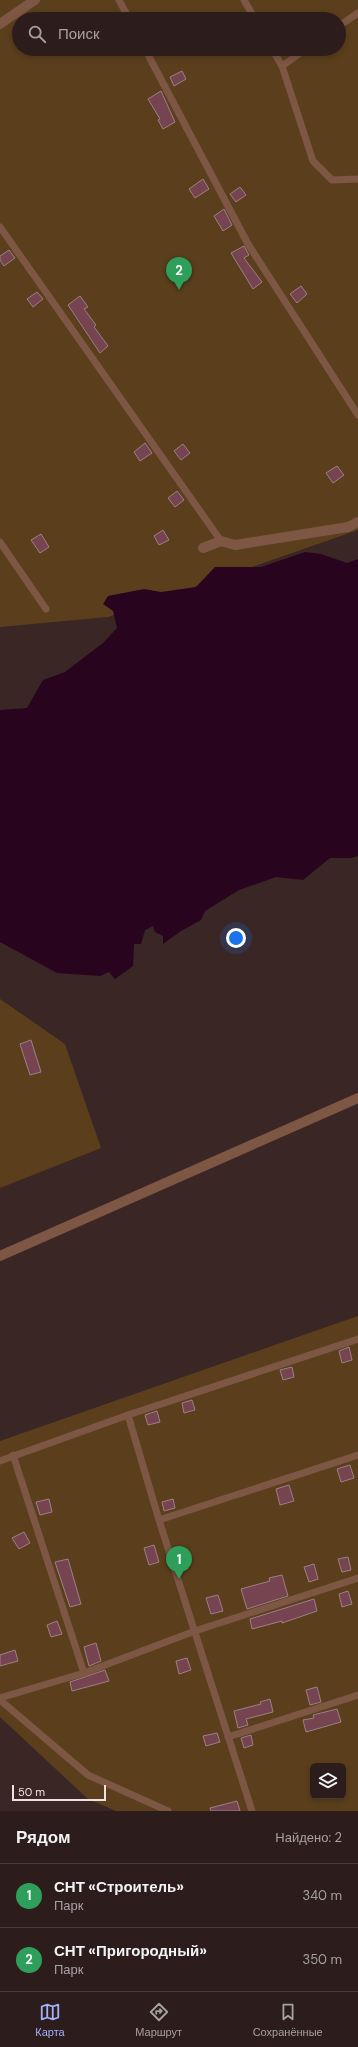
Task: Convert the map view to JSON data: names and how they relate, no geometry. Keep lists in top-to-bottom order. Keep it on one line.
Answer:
{"scale_bar":"50 m","page":{"search":"Поиск","pins":["2","1"],"scale":"50 m","heading":["Рядом","Найдено: 2"],"list":[{"mark":"1","name":"СНТ «Строитель»","note":"Парк","value":"340 m"},{"mark":"2","name":"СНТ «Пригородный»","note":"Парк","value":"350 m"}],"nav":["Карта","Маршрут","Сохранённые"]}}
